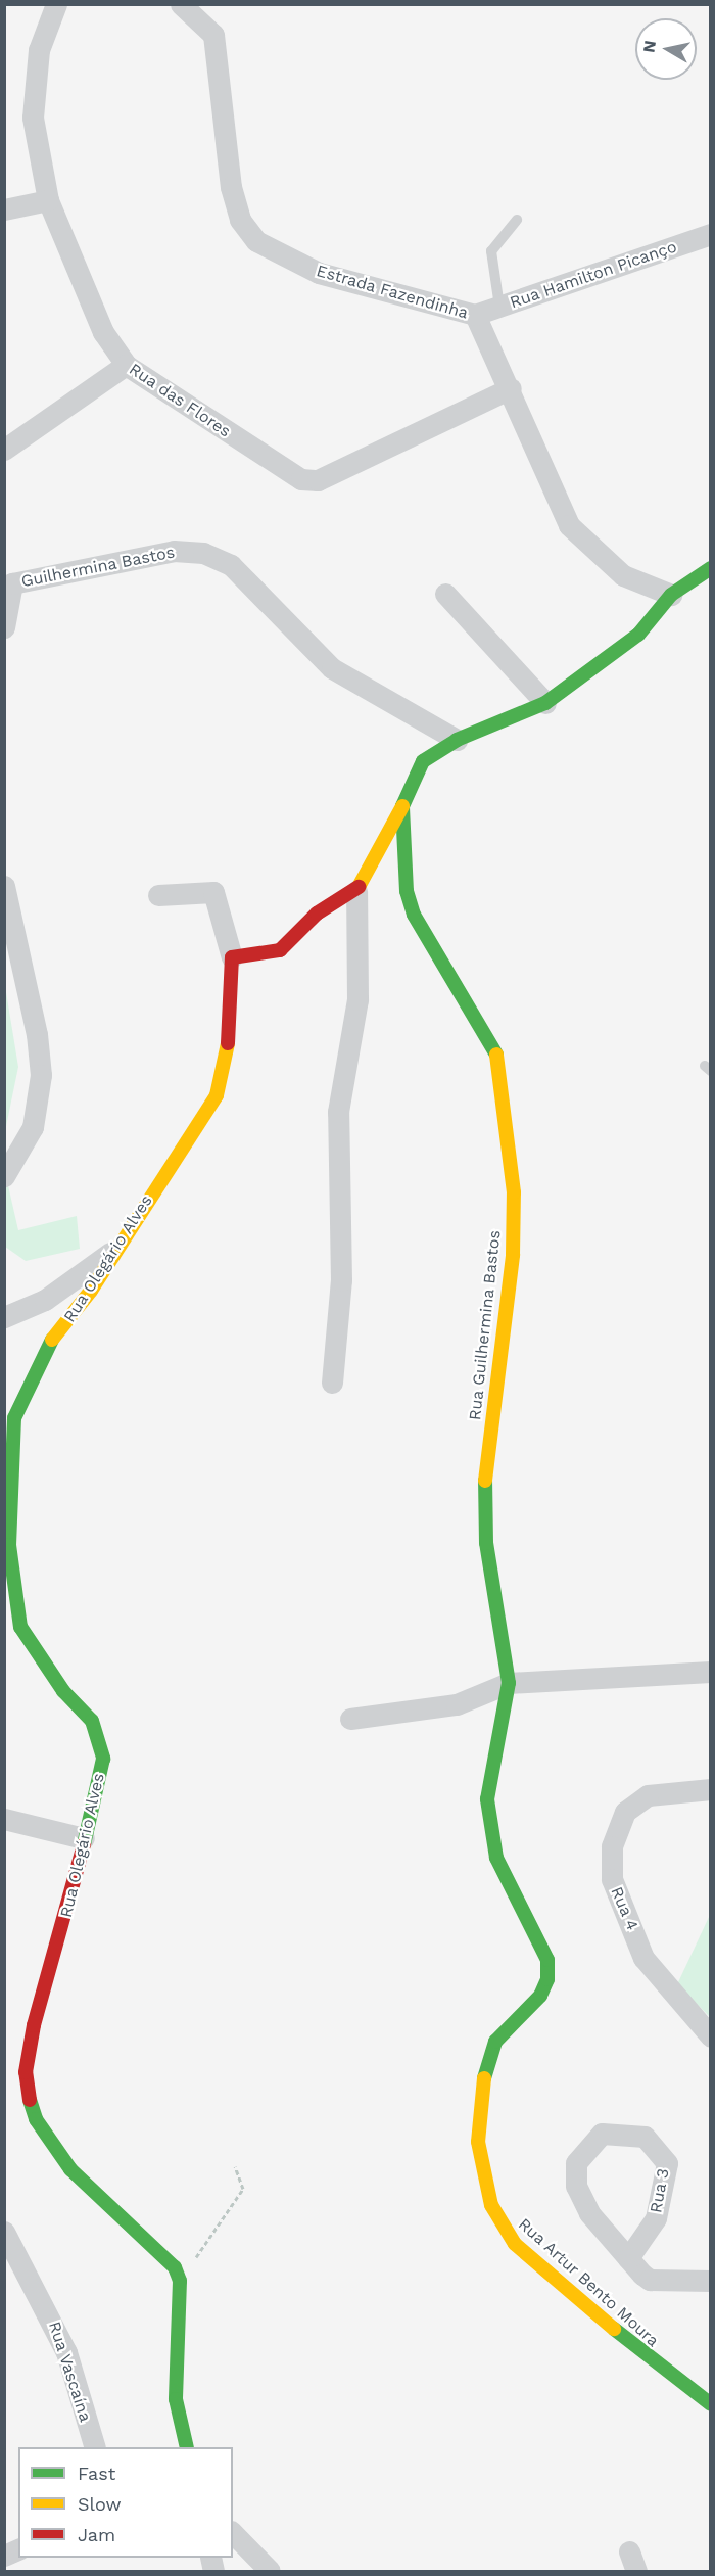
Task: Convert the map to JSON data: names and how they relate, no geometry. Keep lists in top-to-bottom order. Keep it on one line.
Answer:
{"streets":{"street":["Rua Hamilton Picanço","Estrada Fazendinha","Rua das Flores","Guilhermina Bastos","Rua Olegário Alves","Rua Guilhermina Bastos","Rua 4","Rua 3","Rua Artur Bento Moura","Rua Vascaína"]},"crossings":[["Rua Hamilton Picanço","Estrada Fazendinha"],["Estrada Fazendinha","Rua das Flores"],["Estrada Fazendinha","Rua Guilhermina Bastos"],["Guilhermina Bastos","Rua Guilhermina Bastos"],["Rua Guilhermina Bastos","Rua Artur Bento Moura"]],"legend":["Fast","Slow","Jam"],"north":"left"}
